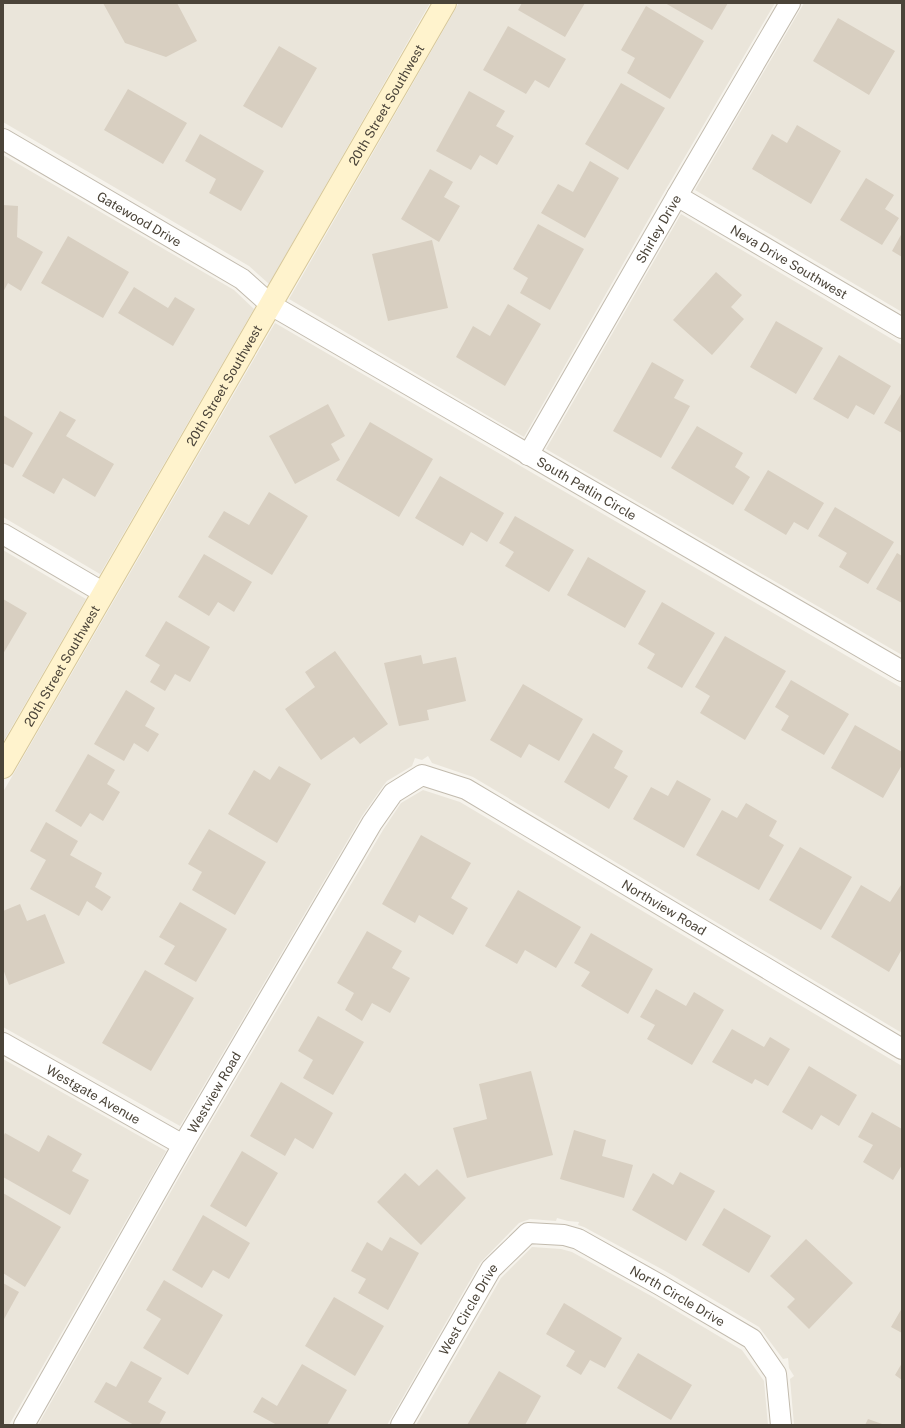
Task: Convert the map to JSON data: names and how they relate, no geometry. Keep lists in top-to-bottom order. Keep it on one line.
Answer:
{"streets":{"street":["20th Street Southwest","Gatewood Drive","Shirley Drive","Neva Drive Southwest","South Patlin Circle","Northview Road","Westview Road","Westgate Avenue","North Circle Drive","West Circle Drive"]},"crossings":[["20th Street Southwest","Gatewood Drive"],["20th Street Southwest","South Patlin Circle"],["Gatewood Drive","South Patlin Circle"],["Shirley Drive","Neva Drive Southwest"],["Shirley Drive","South Patlin Circle"],["Northview Road","Westview Road"],["Westview Road","Westgate Avenue"],["North Circle Drive","West Circle Drive"]]}
